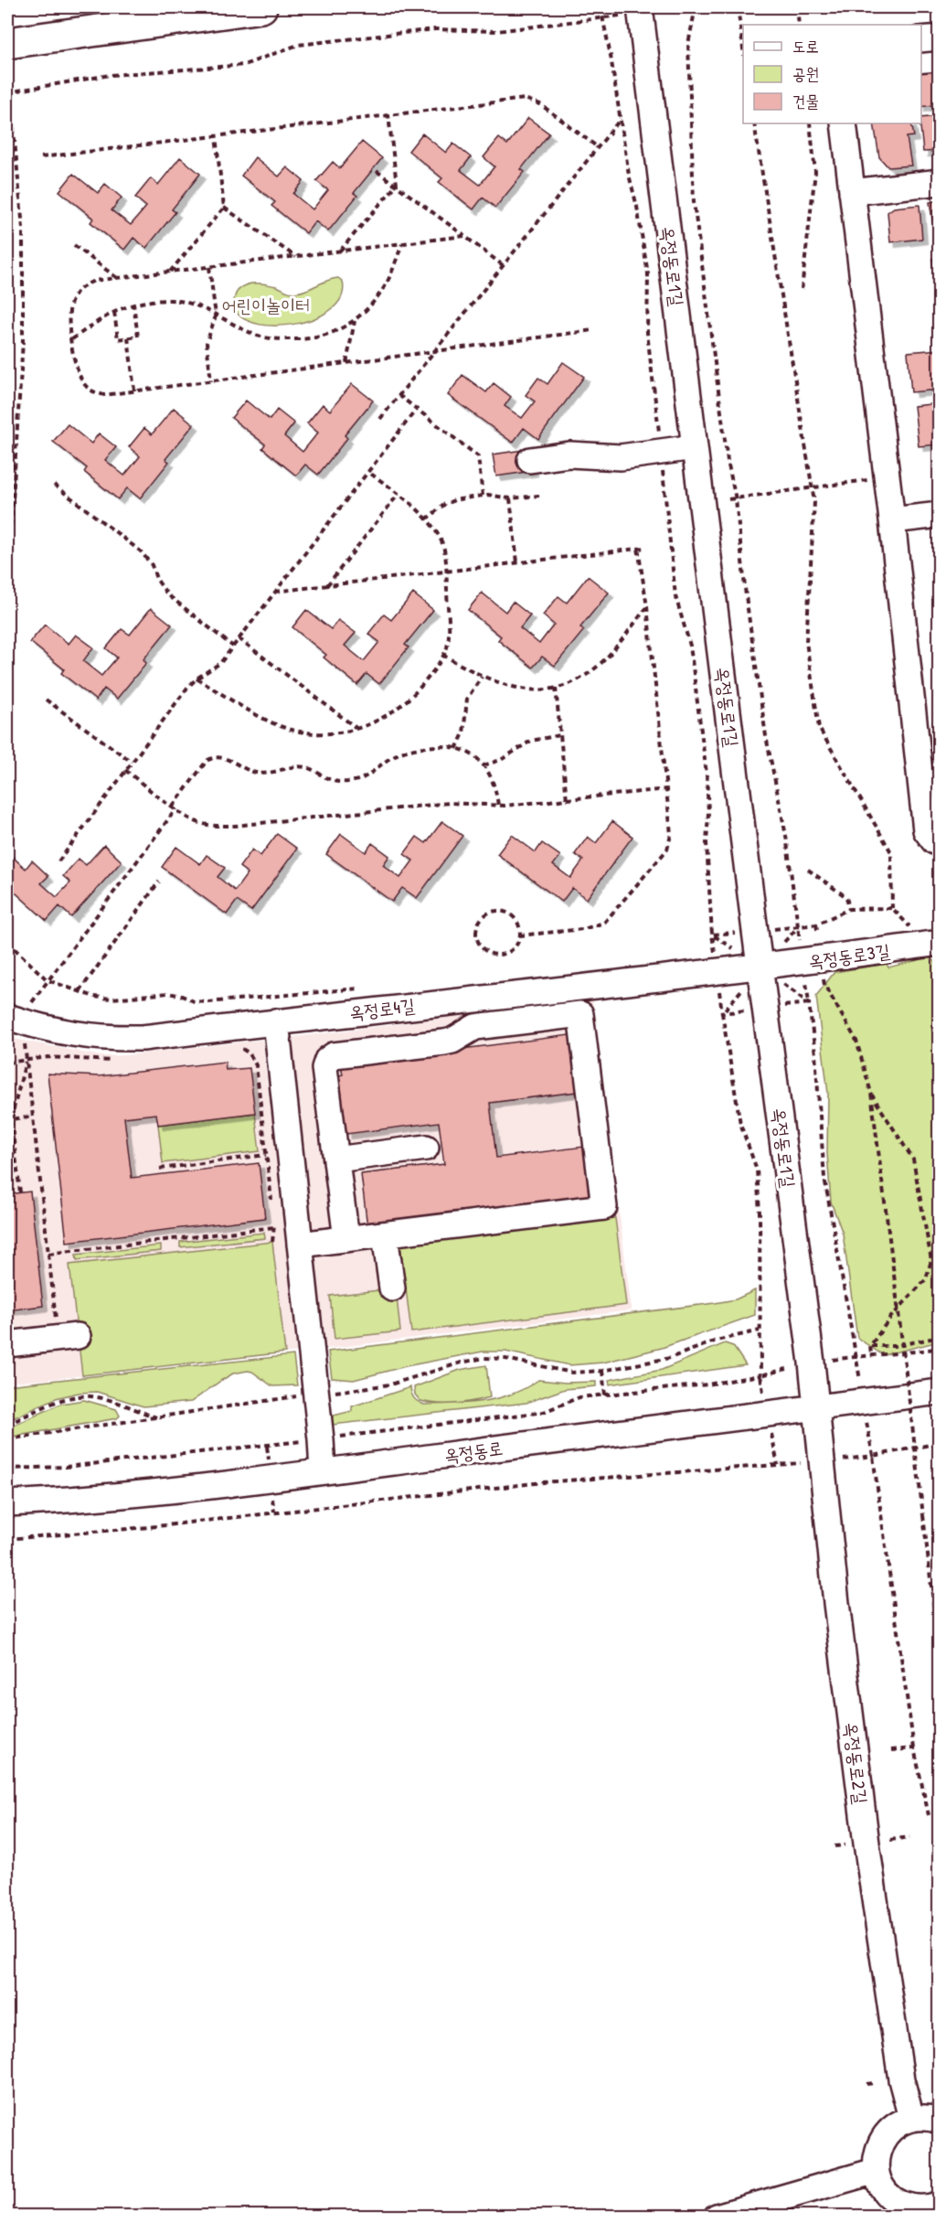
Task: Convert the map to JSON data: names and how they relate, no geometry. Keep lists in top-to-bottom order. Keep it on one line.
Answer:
{"streets":{"street":["옥정동로1길","옥정동로3길","옥정로4길","옥정동로","옥정동로2길"]},"crossings":[["옥정동로1길","옥정동로3길"],["옥정동로1길","옥정로4길"],["옥정동로1길","옥정동로"],["옥정동로1길","옥정동로2길"],["옥정동로3길","옥정로4길"],["옥정동로","옥정동로2길"]],"parks":["어린이놀이터"],"legend":["도로","공원","건물"]}
